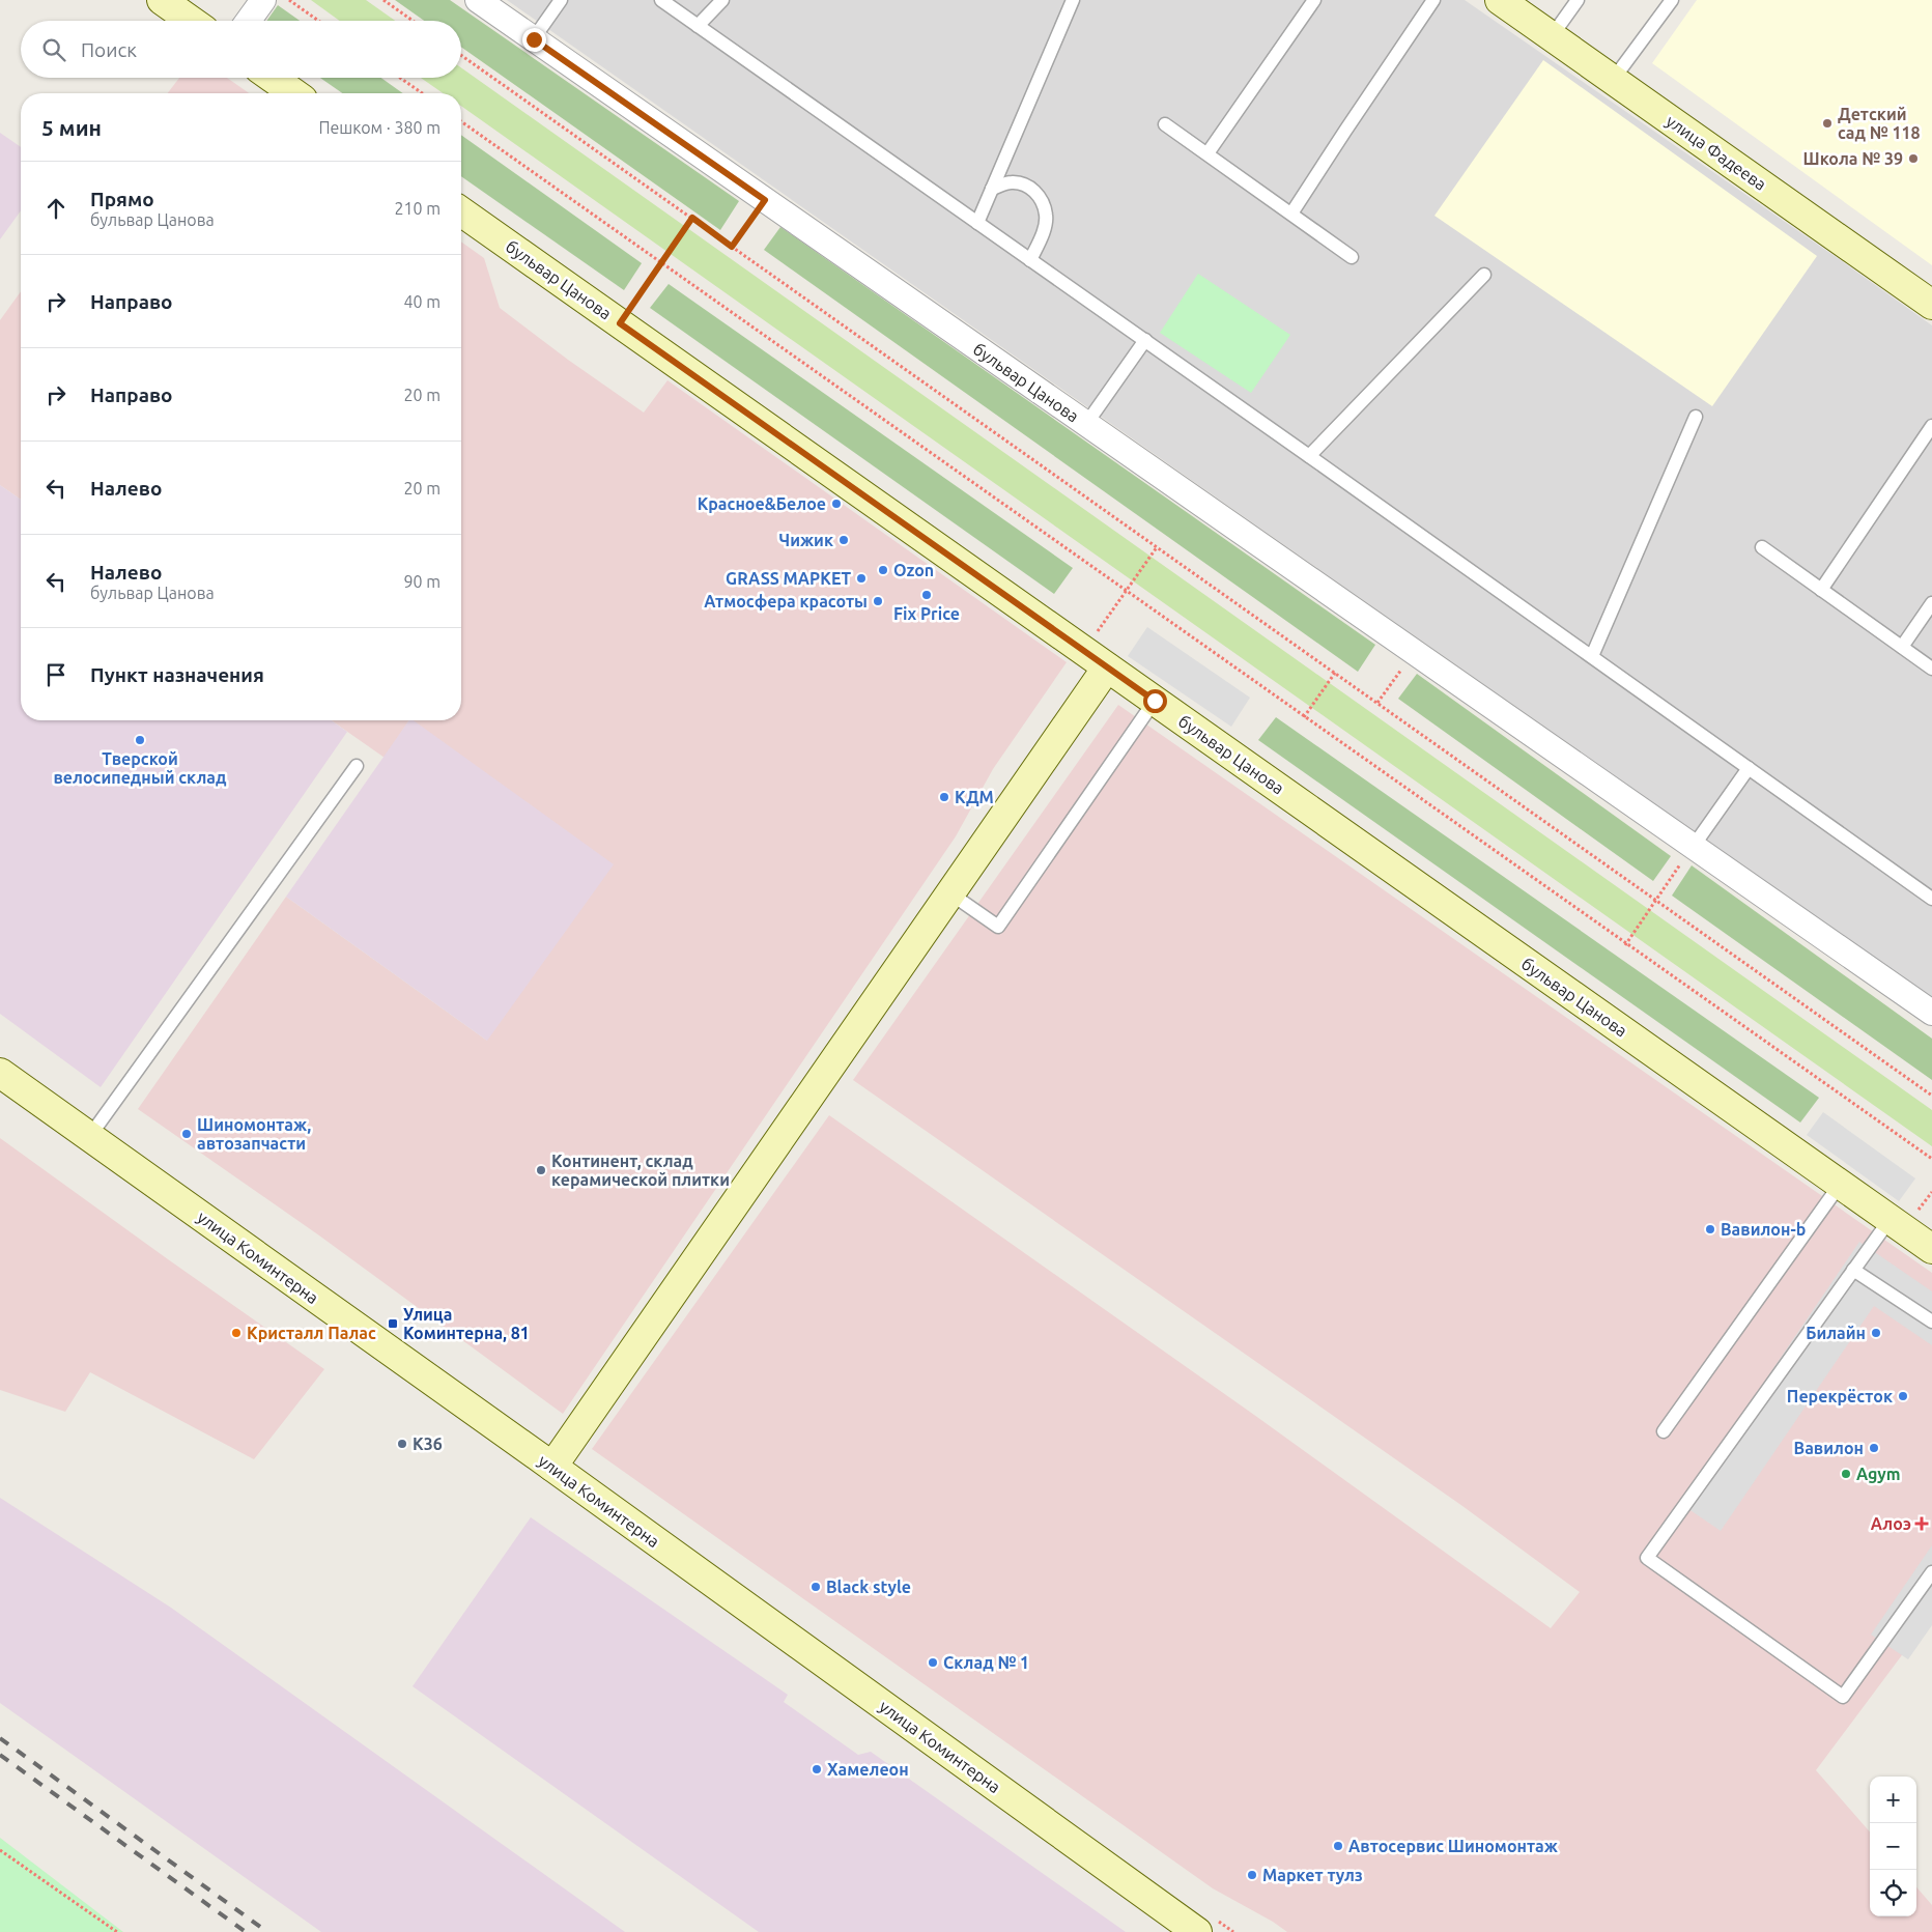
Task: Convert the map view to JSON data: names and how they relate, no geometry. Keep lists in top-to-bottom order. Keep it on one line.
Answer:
{"streets":{"street":["улица Фадеева","бульвар Цанова","улица Коминтерна"]},"places":{"other":["Детский сад № 118","Школа № 39","Красное&Белое","Чижик","Ozon","GRASS МАРКЕТ","Fix Price","Атмосфера красоты","Тверской велосипедный склад","КДМ","Шиномонтаж, автозапчасти","Континент, склад керамической плитки","Вавилон-b","Кристалл Палас","Билайн","Перекрёсток","К36","Вавилон","Agym","Black style","Склад № 1","Хамелеон","Автосервис Шиномонтаж","Маркет тулз"],"transit":["Улица Коминтерна, 81"],"health":["Алоэ"]},"page":{"search":"Поиск","heading":["5 мин","Пешком · 380 m"],"list":[["Прямо","бульвар Цанова","210 m"],["Направо","40 m"],["Направо","20 m"],["Налево","20 m"],["Налево","бульвар Цанова","90 m"],"Пункт назначения"],"map_buttons":["+","−"]}}
